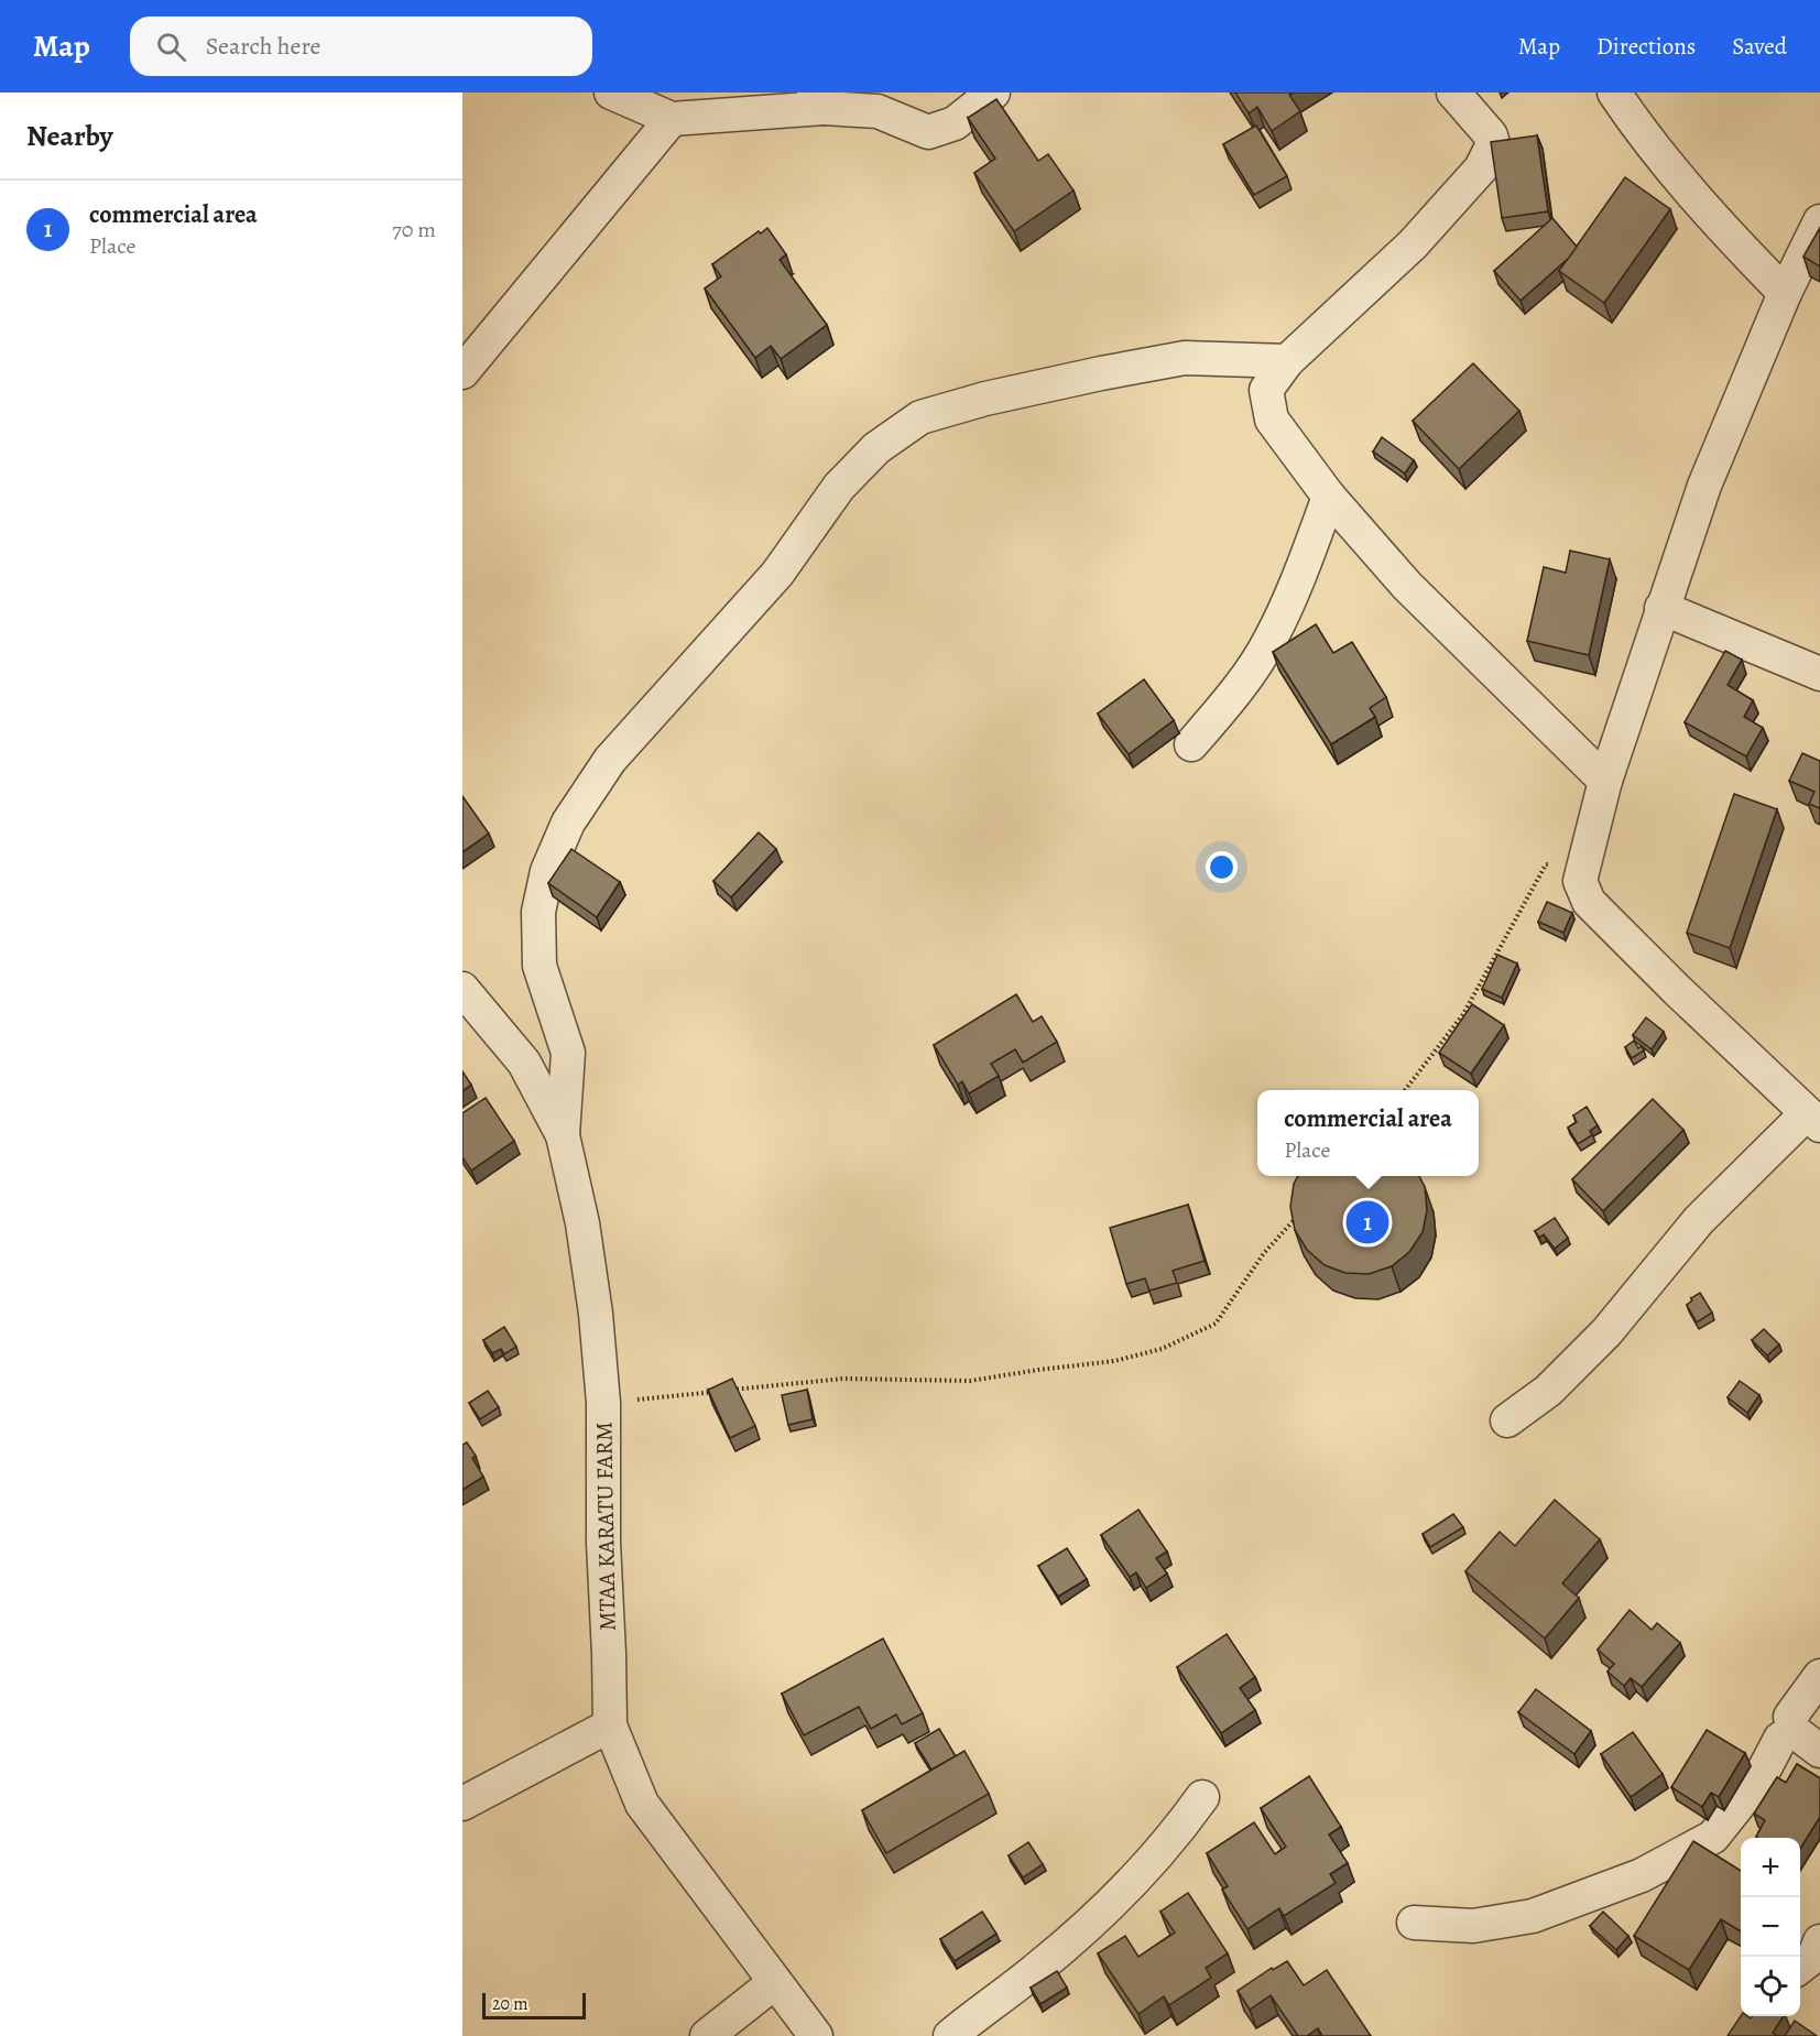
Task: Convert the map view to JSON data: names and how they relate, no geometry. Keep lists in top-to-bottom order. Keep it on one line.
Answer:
{"streets":{"street":["MTAA KARATU FARM"]},"scale_bar":"20 m","page":{"header":"Map","search":"Search here","nav":["Map","Directions","Saved"],"heading":"Nearby","list":[{"mark":"1","name":"commercial area","note":"Place","value":"70 m"}],"popup":["commercial area","Place"],"pins":"1","map_buttons":["+","−"],"scale":"20 m"}}
